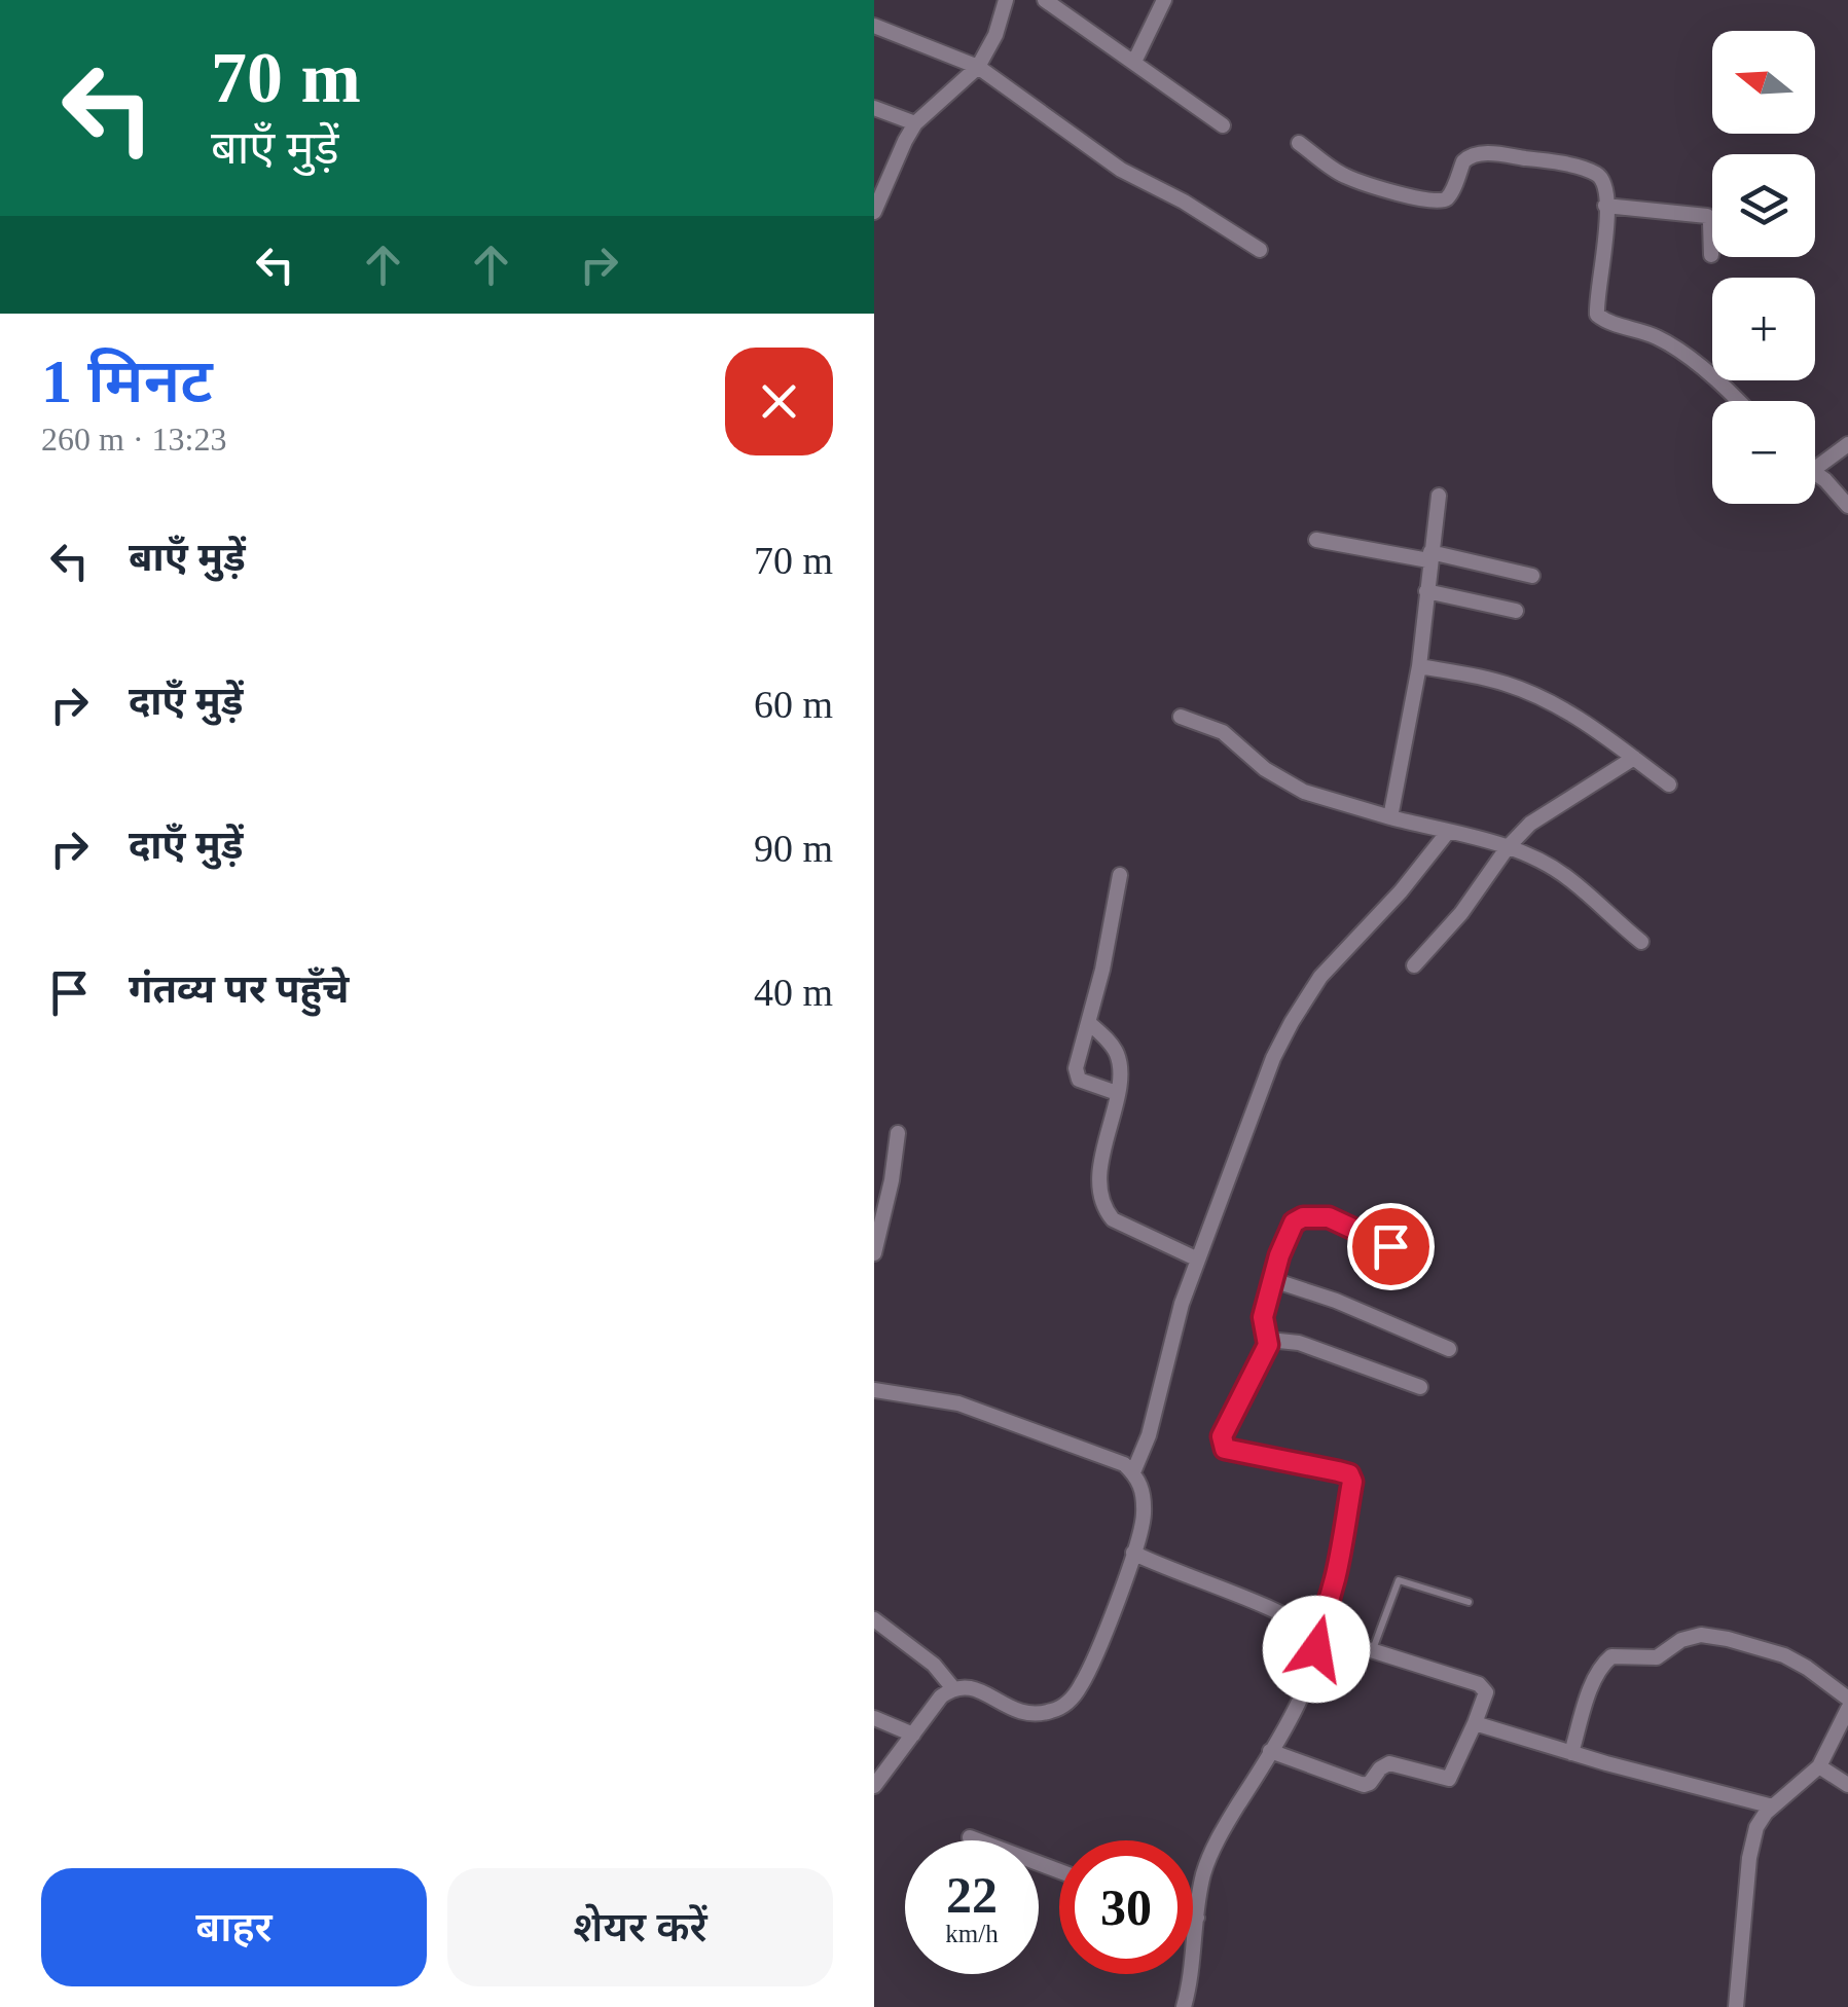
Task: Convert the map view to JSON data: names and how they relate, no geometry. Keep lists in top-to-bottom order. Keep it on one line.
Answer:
{"north":"left","page":{"turn":["70 m","बाएँ मुड़ें"],"map_buttons":["+","−"],"heading":["1 मिनट","260 m · 13:23"],"list":[{"name":"बाएँ मुड़ें","value":"70 m"},{"name":"दाएँ मुड़ें","value":"60 m"},{"name":"दाएँ मुड़ें","value":"90 m"},{"name":"गंतव्य पर पहुँचे","value":"40 m"}],"speed":"22 km/h","limit":"30","buttons":["बाहर","शेयर करें"]}}
